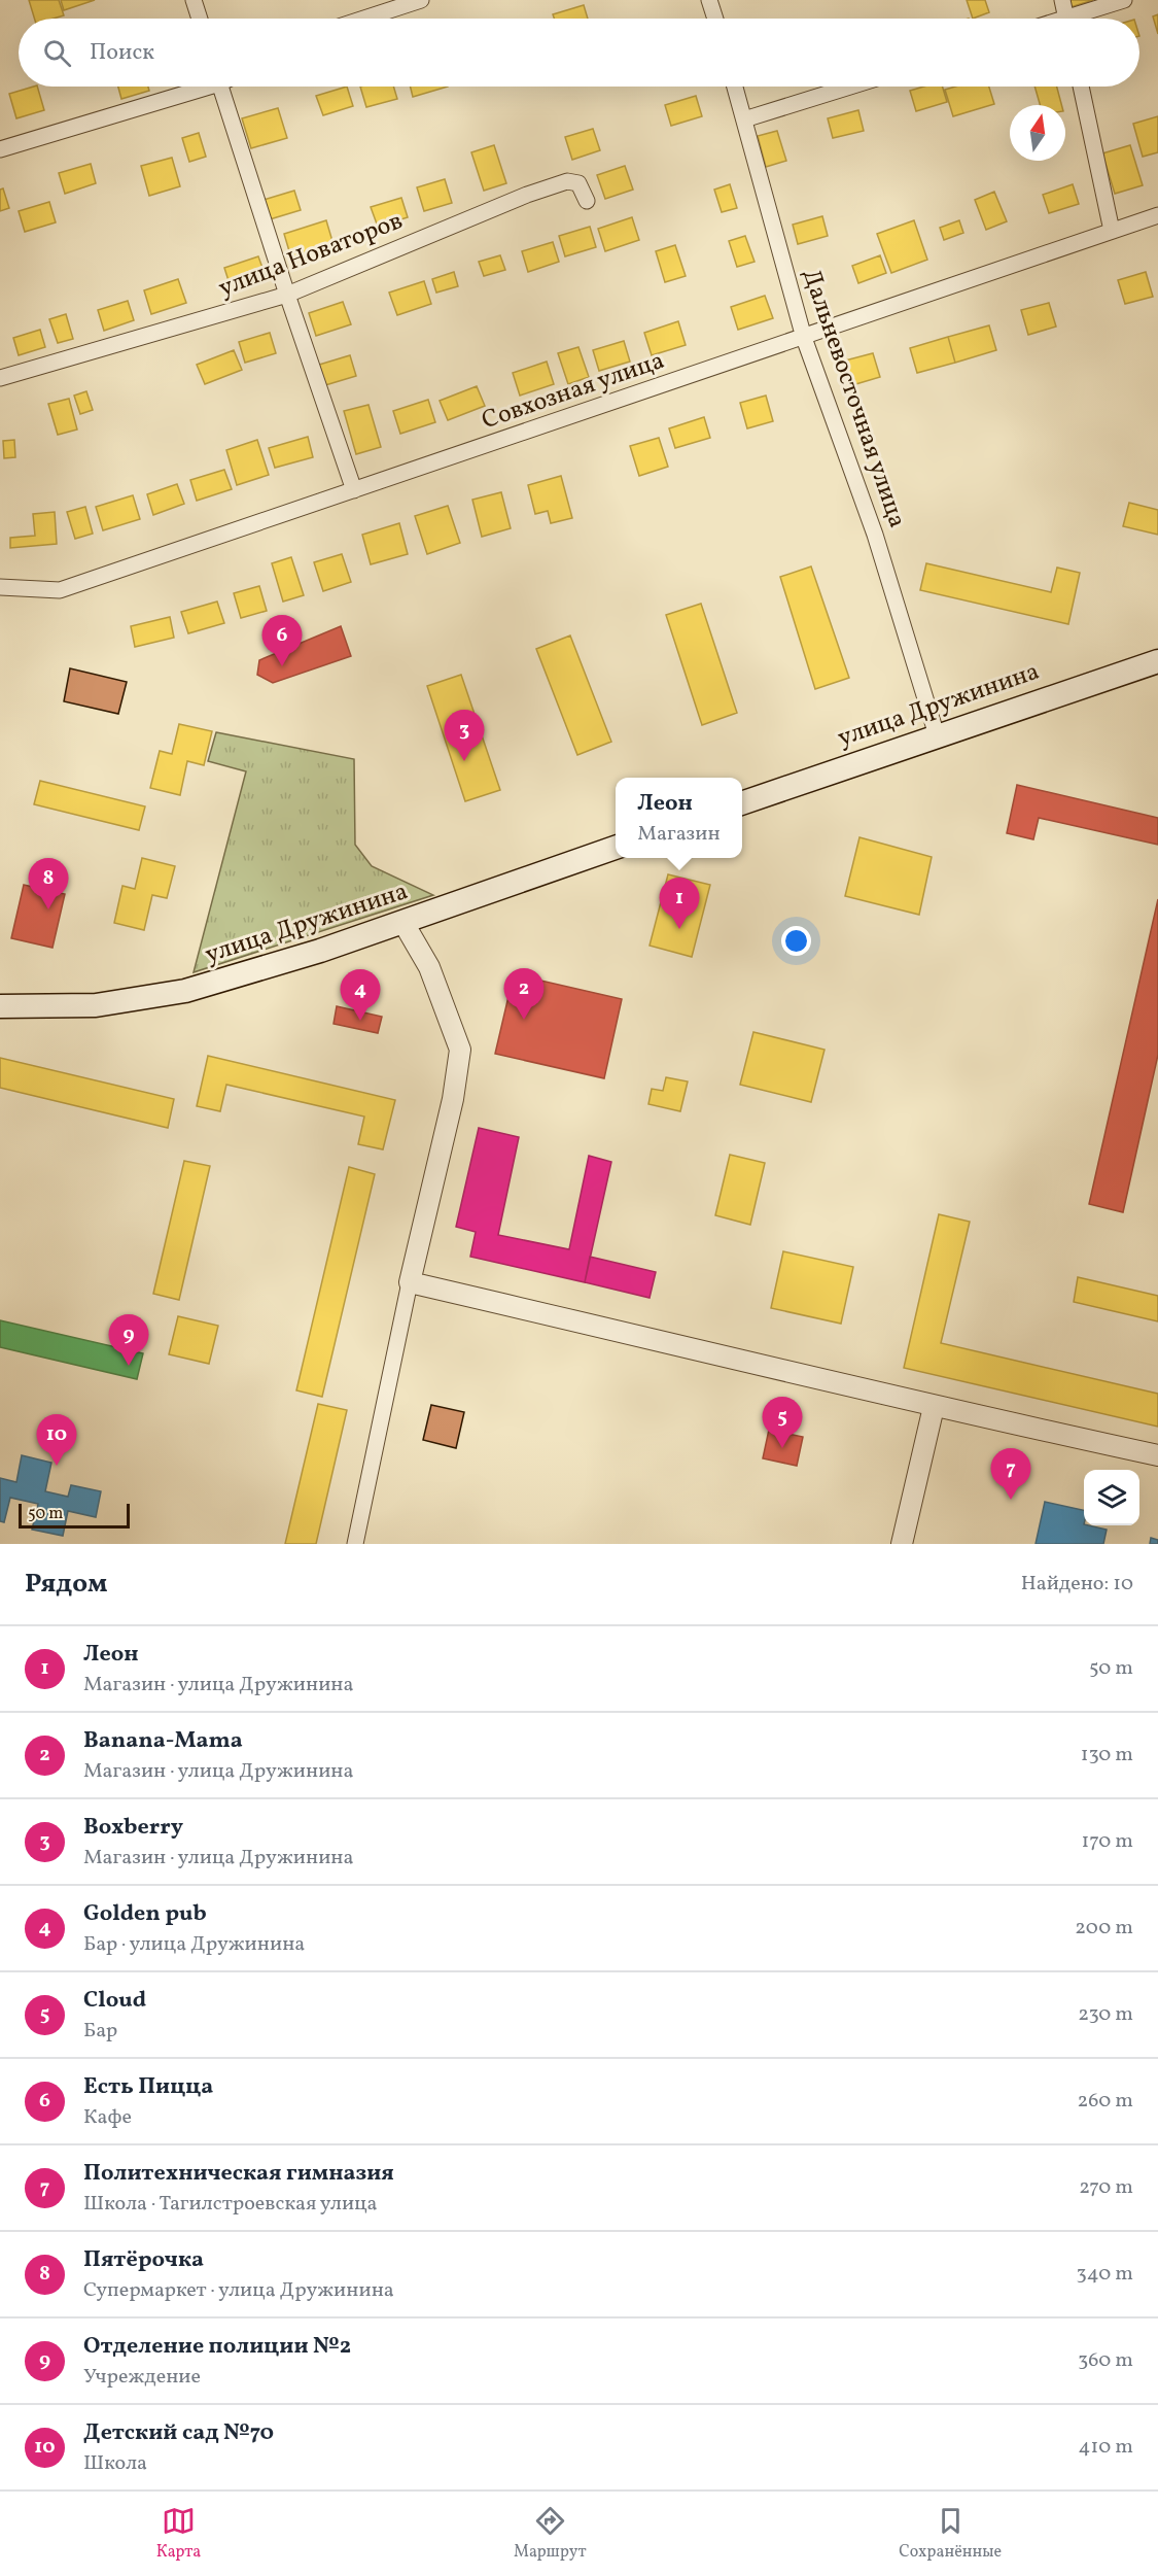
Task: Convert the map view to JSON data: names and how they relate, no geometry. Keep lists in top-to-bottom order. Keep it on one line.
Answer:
{"streets":{"main road":["улица Дружинина"],"street":["улица Новаторов","Совхозная улица","Дальневосточная улица"]},"crossings":[["Совхозная улица","Дальневосточная улица"],["Дальневосточная улица","улица Дружинина"]],"scale_bar":"50 m","north":"top","page":{"search":"Поиск","pins":["6","3","8","1","2","4","9","5","10","7"],"popup":["Леон","Магазин"],"scale":"50 m","heading":["Рядом","Найдено: 10"],"list":[{"mark":"1","name":"Леон","note":"Магазин · улица Дружинина","value":"50 m"},{"mark":"2","name":"Banana-Mama","note":"Магазин · улица Дружинина","value":"130 m"},{"mark":"3","name":"Boxberry","note":"Магазин · улица Дружинина","value":"170 m"},{"mark":"4","name":"Golden pub","note":"Бар · улица Дружинина","value":"200 m"},{"mark":"5","name":"Cloud","note":"Бар","value":"230 m"},{"mark":"6","name":"Есть Пицца","note":"Кафе","value":"260 m"},{"mark":"7","name":"Политехническая гимназия","note":"Школа · Тагилстроевская улица","value":"270 m"},{"mark":"8","name":"Пятёрочка","note":"Супермаркет · улица Дружинина","value":"340 m"},{"mark":"9","name":"Отделение полиции №2","note":"Учреждение","value":"360 m"},{"mark":"10","name":"Детский сад №70","note":"Школа","value":"410 m"}],"nav":["Карта","Маршрут","Сохранённые"]}}
